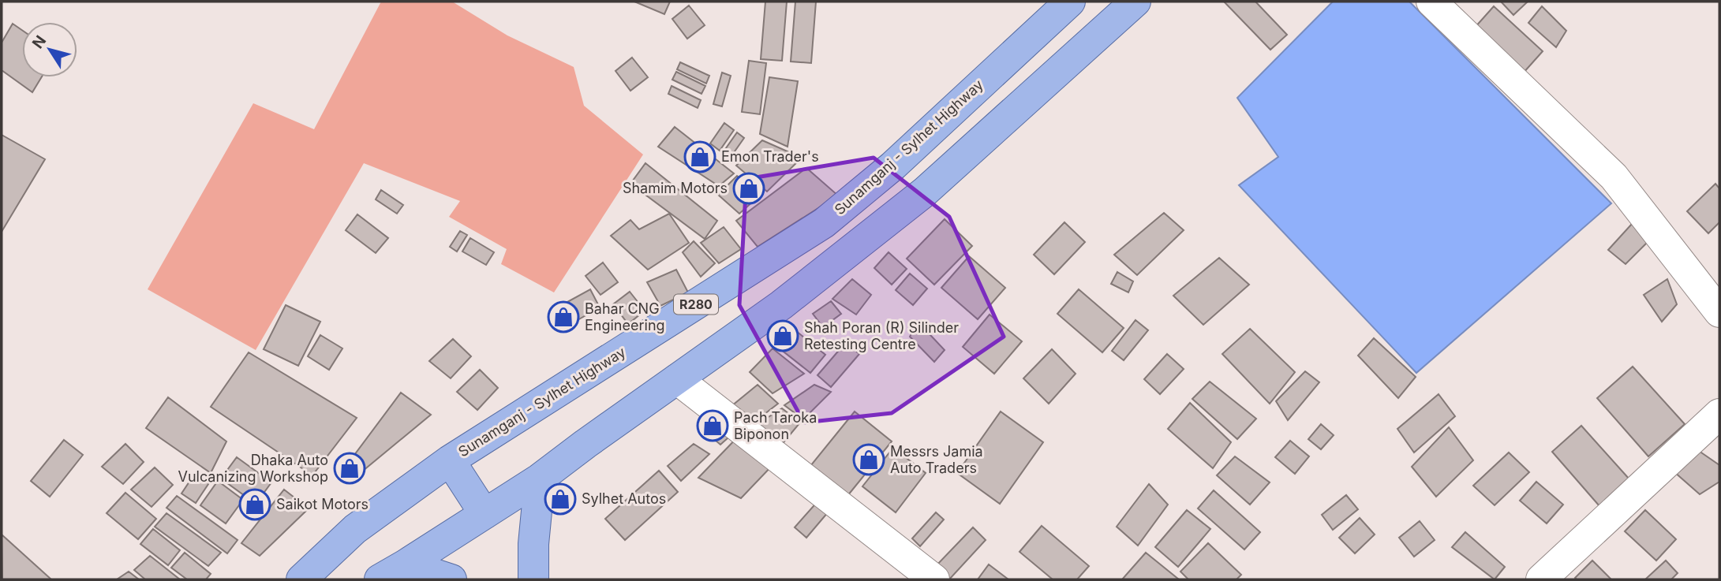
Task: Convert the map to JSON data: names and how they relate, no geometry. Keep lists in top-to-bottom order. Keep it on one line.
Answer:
{"streets":{"main road":["Sunamganj - Sylhet Highway","R280"]},"places":{"shop":["Emon Trader's","Shamim Motors","Bahar CNG Engineering","Shah Poran (R) Silinder Retesting Centre","Pach Taroka Biponon","Messrs Jamia Auto Traders","Dhaka Auto Vulcanizing Workshop","Sylhet Autos","Saikot Motors"]},"north":"top left"}
